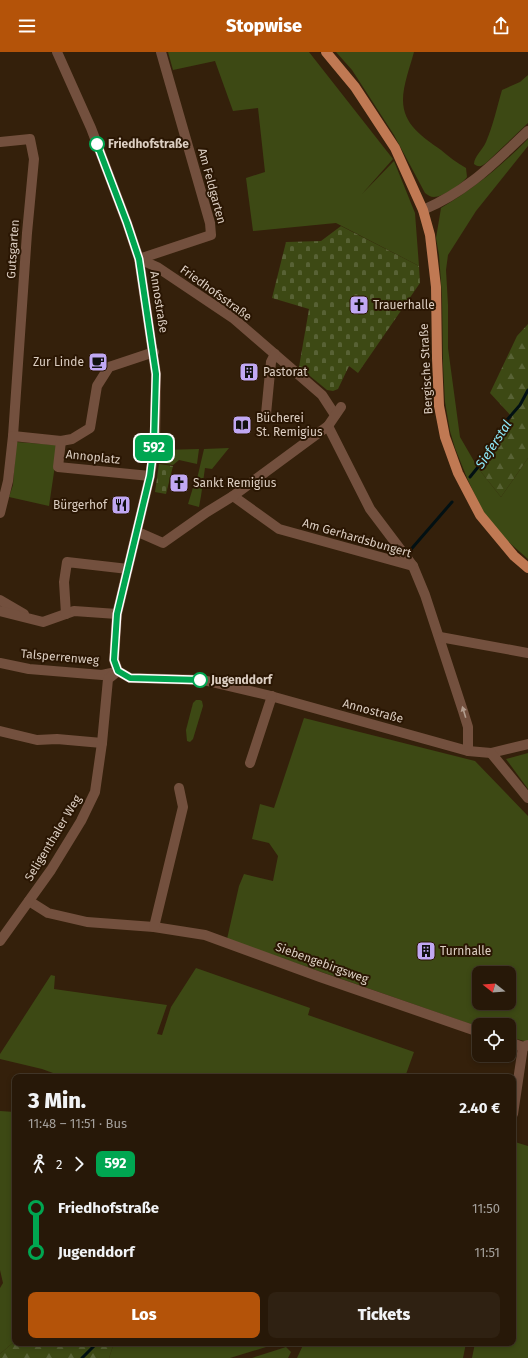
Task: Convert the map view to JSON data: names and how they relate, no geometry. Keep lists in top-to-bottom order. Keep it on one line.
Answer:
{"streets":{"main road":["Bergische Straße"],"street":["Am Feldgarten","Gutsgarten","Friedhofsstraße","Annostraße","Annoplatz","Am Gerhardsbungert","Talsperrenweg","Seligenthaler Weg","Siebengebirgsweg"]},"crossings":[["Am Feldgarten","Friedhofsstraße"],["Am Feldgarten","Annostraße"],["Friedhofsstraße","Annostraße"],["Annostraße","Annoplatz"],["Annostraße","Am Gerhardsbungert"],["Annostraße","Talsperrenweg"],["Annostraße","Seligenthaler Weg"],["Talsperrenweg","Seligenthaler Weg"],["Seligenthaler Weg","Siebengebirgsweg"]],"water":["Sieferstal"],"places":{"other":["Friedhofstraße","Jugenddorf"],"church":["Trauerhalle","Sankt Remigius"],"cafe":["Zur Linde"],"building":["Pastorat","Turnhalle"],"library":["Bücherei St. Remigius"],"restaurant":["Bürgerhof"]},"lines":["bus line 592"],"north":"left","page":{"header":"Stopwise","on_map":"592","heading":["3 Min.","11:48 – 11:51 · Bus","2.40 €"],"legs":["2","592"],"list":[{"name":"Friedhofstraße","value":"11:50"},{"name":"Jugenddorf","value":"11:51"}],"buttons":["Los","Tickets"]}}
